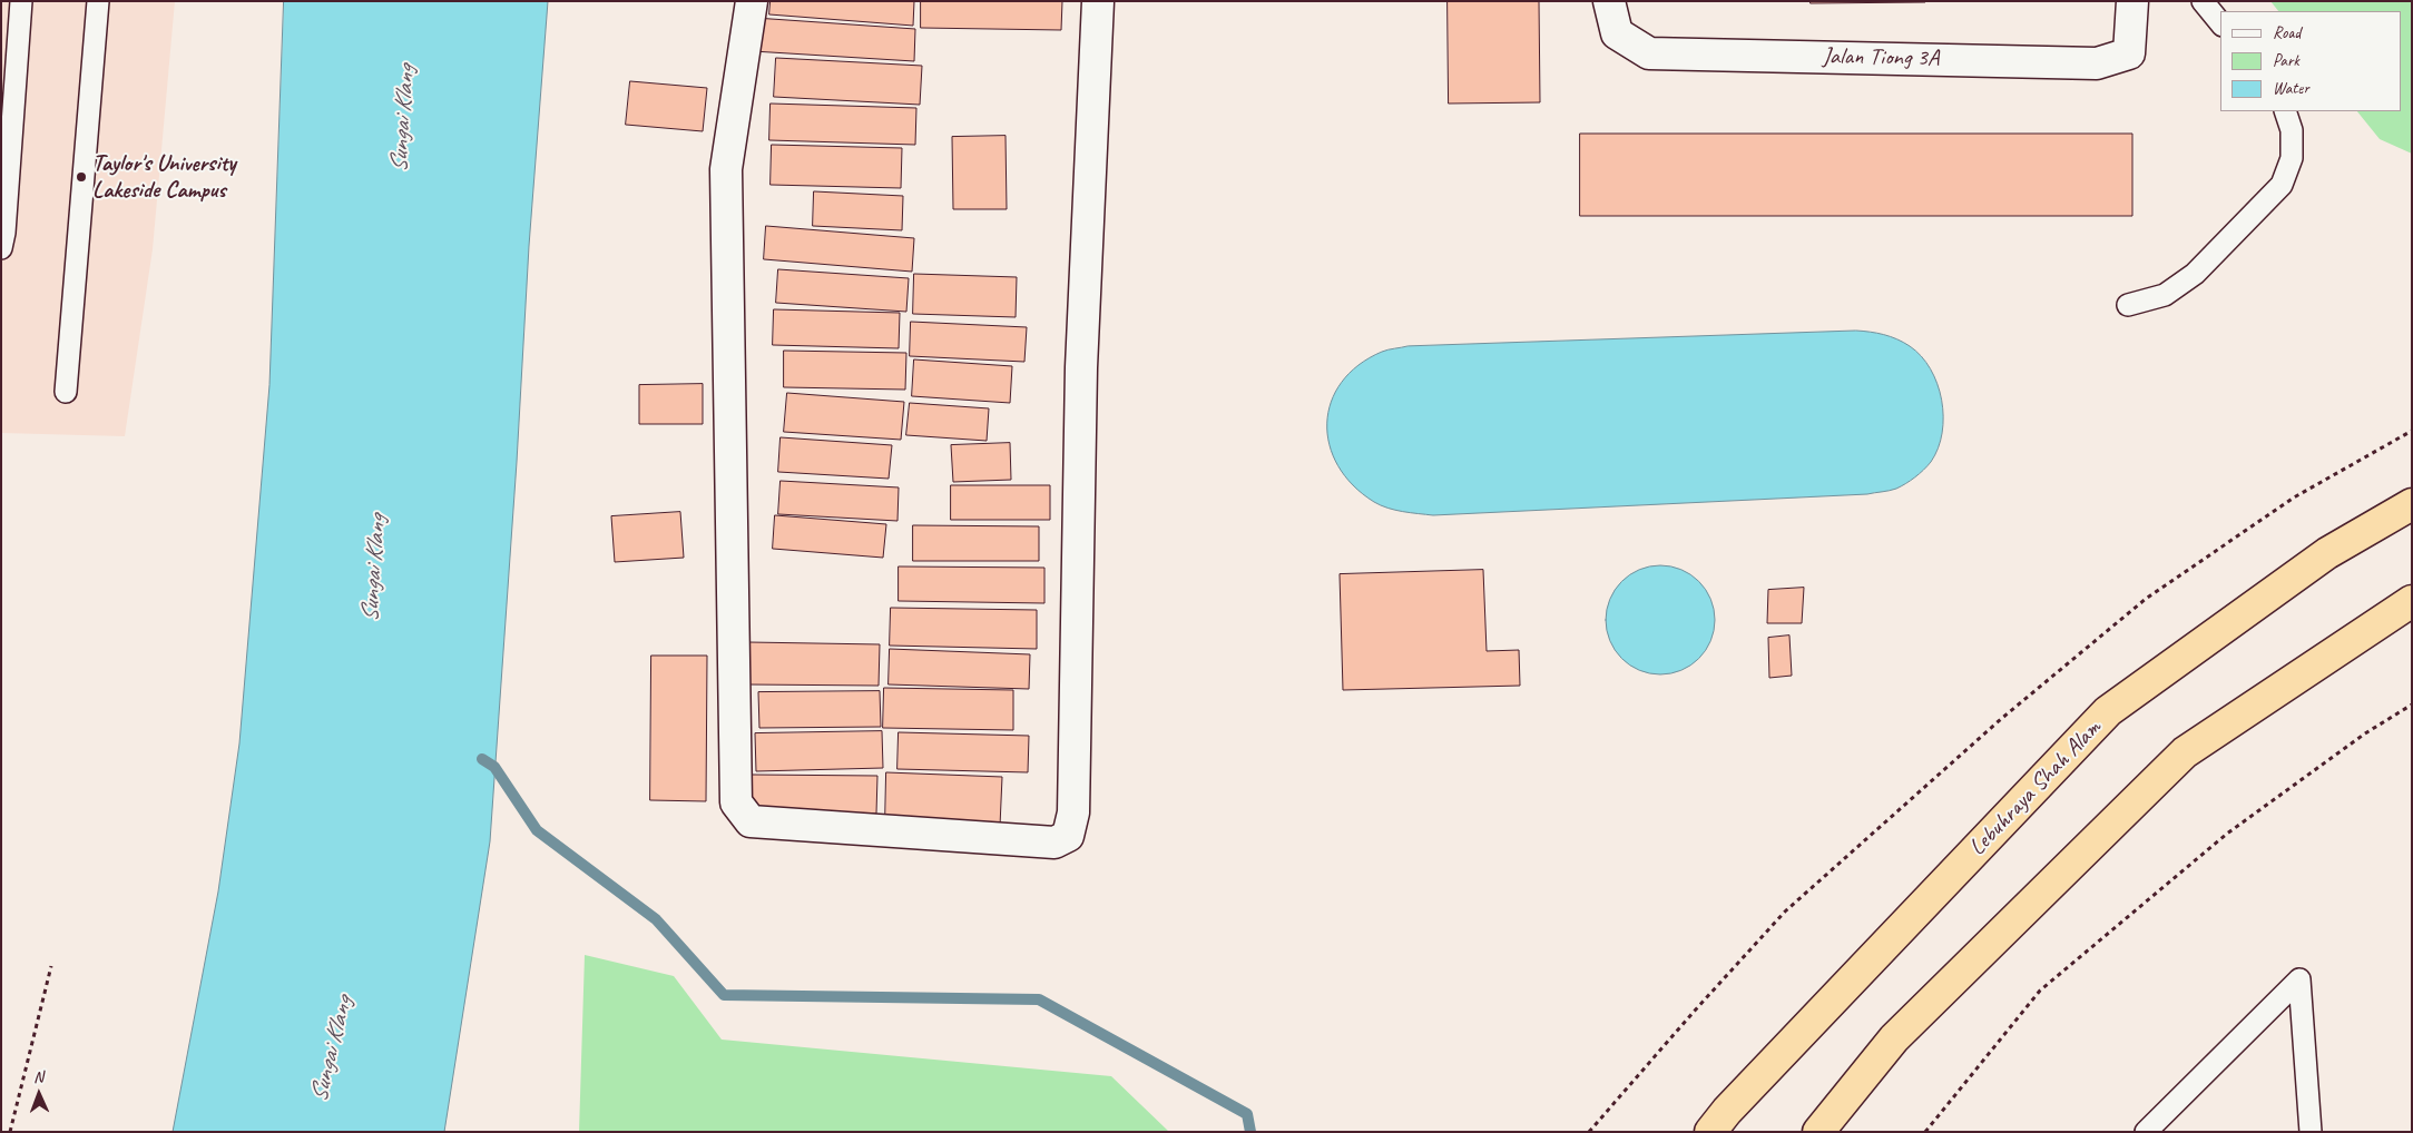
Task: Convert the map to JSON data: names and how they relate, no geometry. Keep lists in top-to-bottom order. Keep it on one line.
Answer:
{"streets":{"highway":["Lebuhraya Shah Alam"],"street":["Jalan Tiong 3A"]},"water":["Sungai Klang"],"places":["Taylor's University Lakeside Campus"],"legend":["Road","Park","Water"],"north":"top"}
